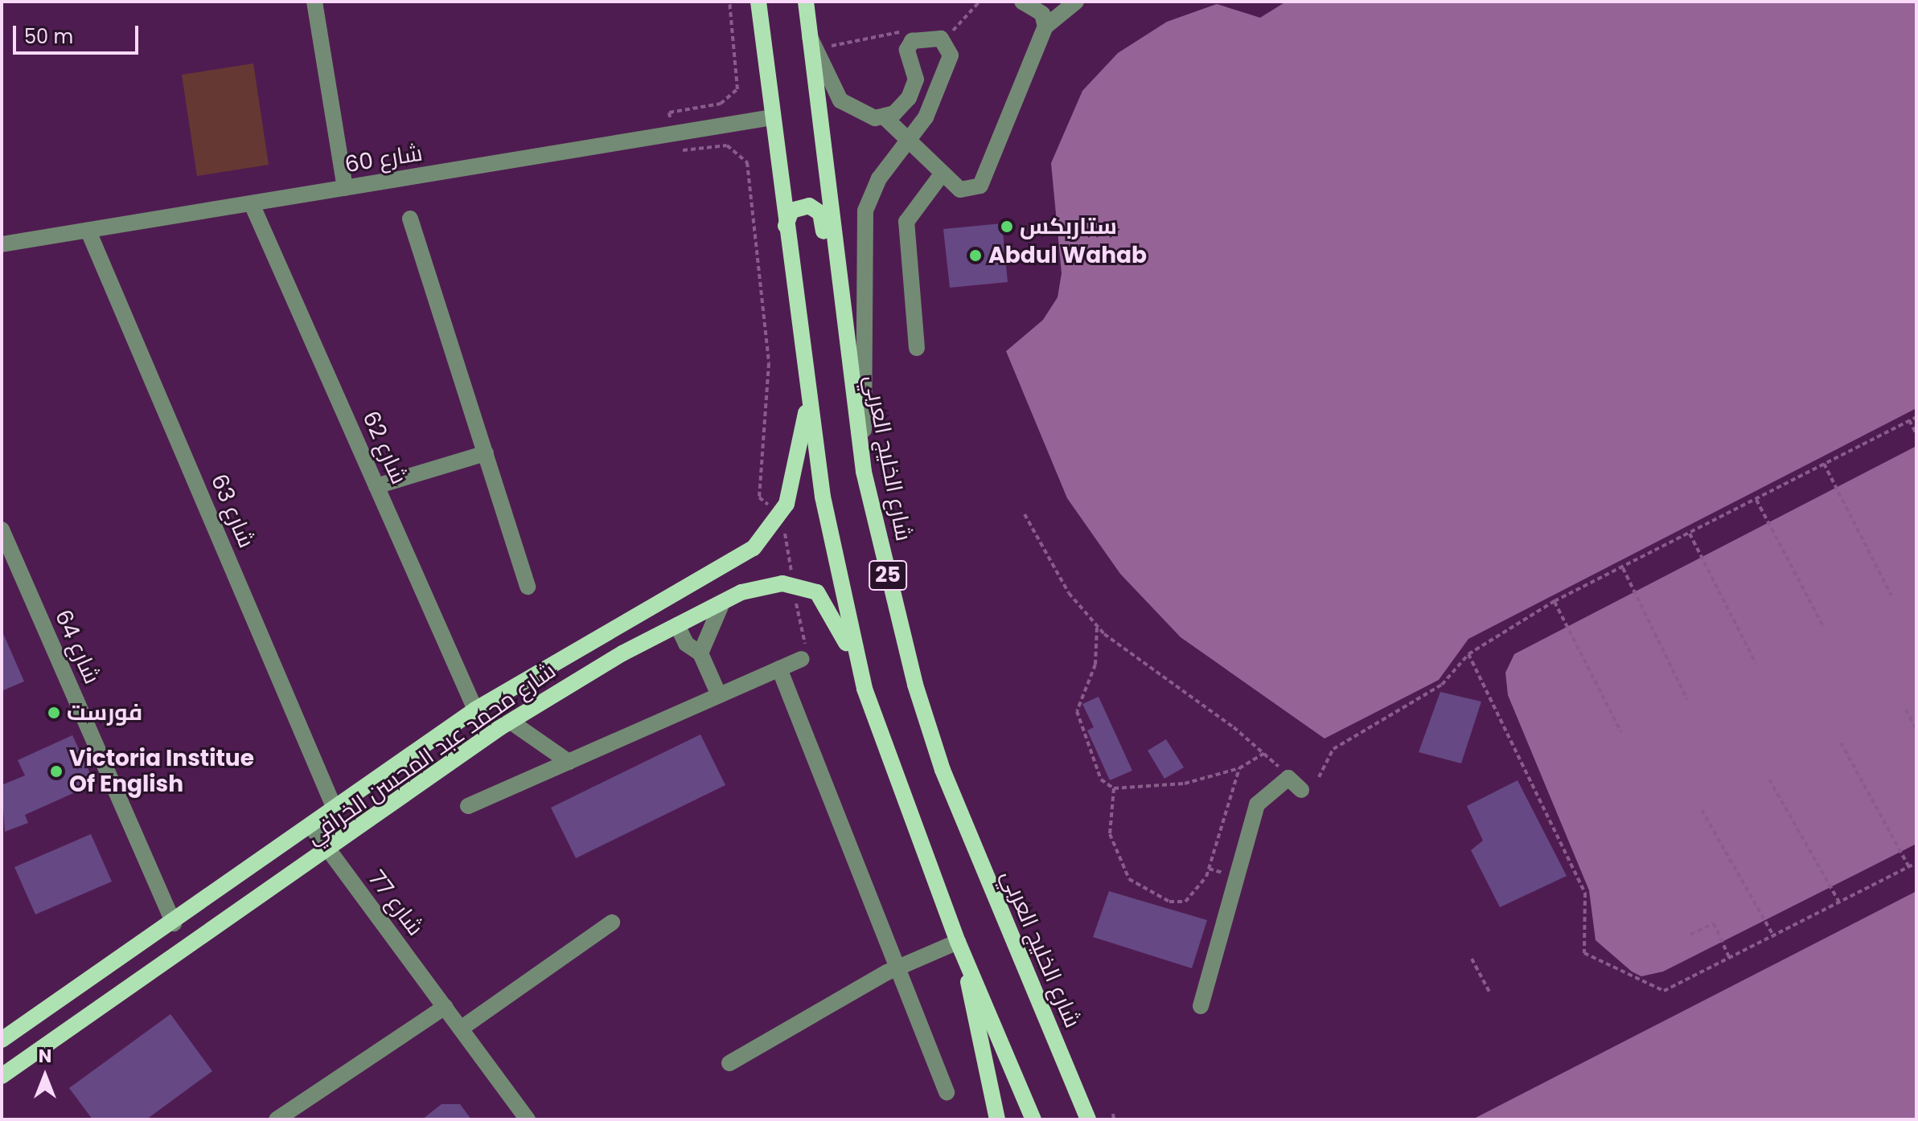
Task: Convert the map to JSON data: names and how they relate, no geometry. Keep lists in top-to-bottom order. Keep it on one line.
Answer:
{"streets":{"main road":["شارع الخليج العربي","25","شارع محمد عبد المحسن الخرافي"],"street":["شارع 60","شارع 62","شارع 63","شارع 64","شارع 77"]},"crossings":[["شارع 60","شارع 62"],["شارع 60","شارع 63"],["شارع 60","25"],["شارع 62","شارع محمد عبد المحسن الخرافي"],["شارع 63","شارع محمد عبد المحسن الخرافي"],["25","شارع محمد عبد المحسن الخرافي"],["شارع 64","شارع محمد عبد المحسن الخرافي"],["شارع محمد عبد المحسن الخرافي","شارع 77"]],"places":["ستاربكس","Abdul Wahab","فورست","Victoria Institue Of English"],"scale_bar":"50 m","north":"top"}
